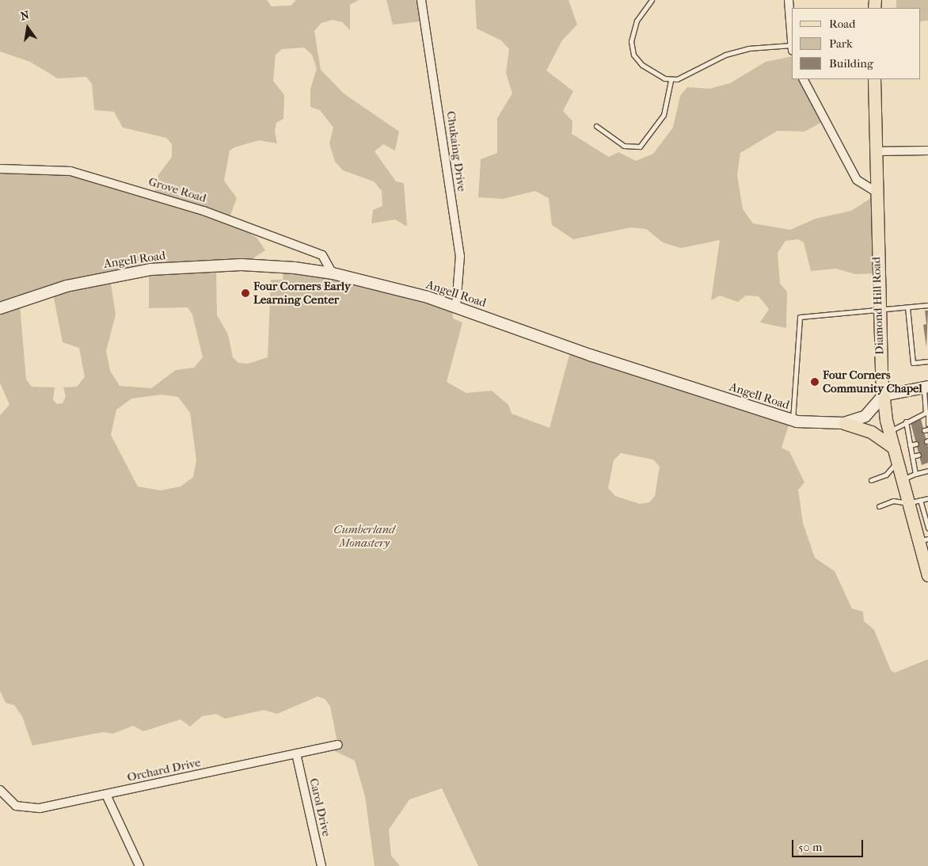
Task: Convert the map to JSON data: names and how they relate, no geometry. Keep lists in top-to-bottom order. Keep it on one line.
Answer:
{"streets":{"main road":["Angell Road","Diamond Hill Road"],"street":["Chukaing Drive","Grove Road","Orchard Drive","Carol Drive"]},"crossings":[["Chukaing Drive","Angell Road"],["Grove Road","Angell Road"],["Angell Road","Diamond Hill Road"],["Orchard Drive","Carol Drive"]],"parks":["Cumberland Monastery"],"places":["Four Corners Early Learning Center","Four Corners Community Chapel"],"legend":["Road","Park","Building"],"scale_bar":"50 m","north":"top"}
